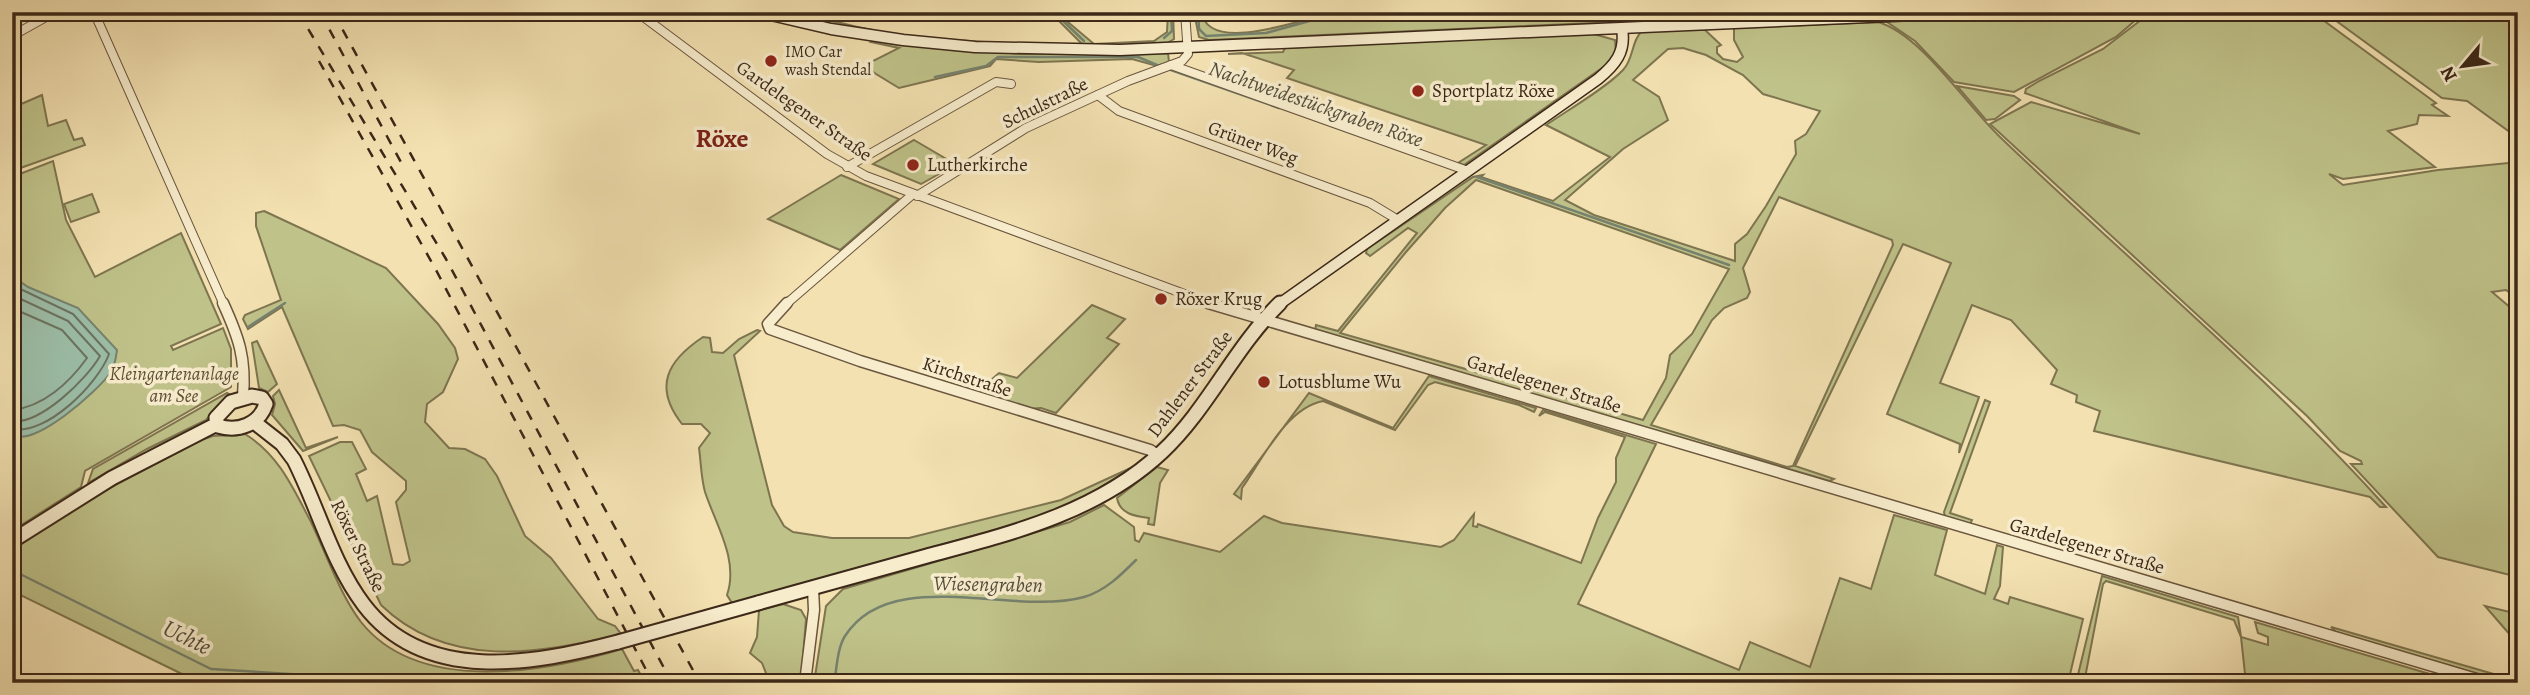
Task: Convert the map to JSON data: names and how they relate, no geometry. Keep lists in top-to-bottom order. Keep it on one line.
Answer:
{"streets":{"street":["Schulstraße","Gardelegener Straße","Grüner Weg","Kirchstraße","Dahlener Straße","Röxer Straße"]},"crossings":[["Schulstraße","Gardelegener Straße"],["Schulstraße","Grüner Weg"],["Schulstraße","Kirchstraße"],["Gardelegener Straße","Dahlener Straße"],["Grüner Weg","Dahlener Straße"],["Kirchstraße","Dahlener Straße"],["Dahlener Straße","Röxer Straße"]],"districts":["Röxe"],"water":["Nachtweidestückgraben Röxe","Wiesengraben","Uchte"],"parks":["Kleingartenanlage am See"],"places":["IMO Car wash Stendal","Sportplatz Röxe","Lutherkirche","Röxer Krug","Lotusblume Wu"],"north":"bottom left"}
